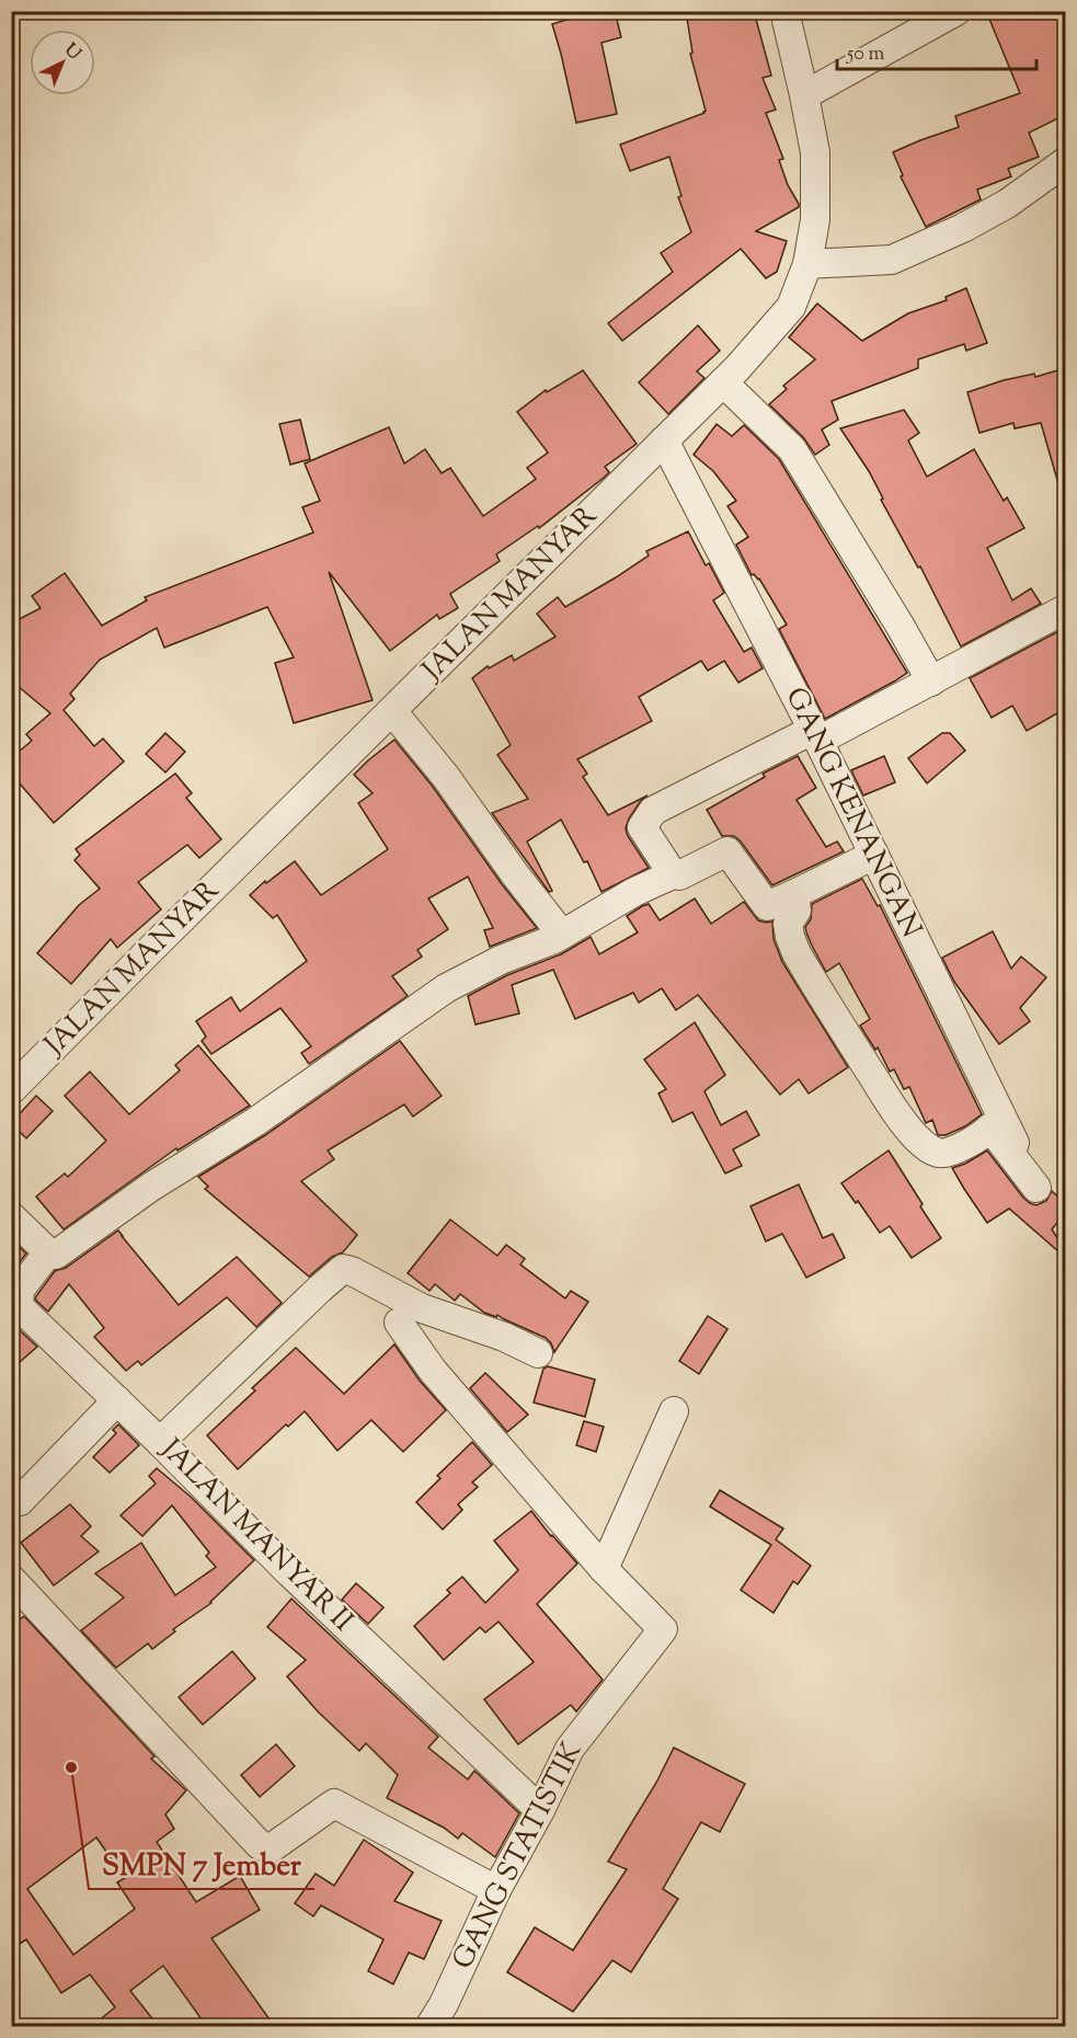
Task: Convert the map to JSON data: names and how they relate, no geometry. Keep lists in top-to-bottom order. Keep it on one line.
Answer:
{"streets":{"street":["JALAN MANYAR","GANG KENANGAN","JALAN MANYAR II","GANG STATISTIK"]},"crossings":[["JALAN MANYAR","GANG KENANGAN"],["JALAN MANYAR II","GANG STATISTIK"]],"places":["SMPN 7 Jember"],"scale_bar":"50 m","north":"top right"}
